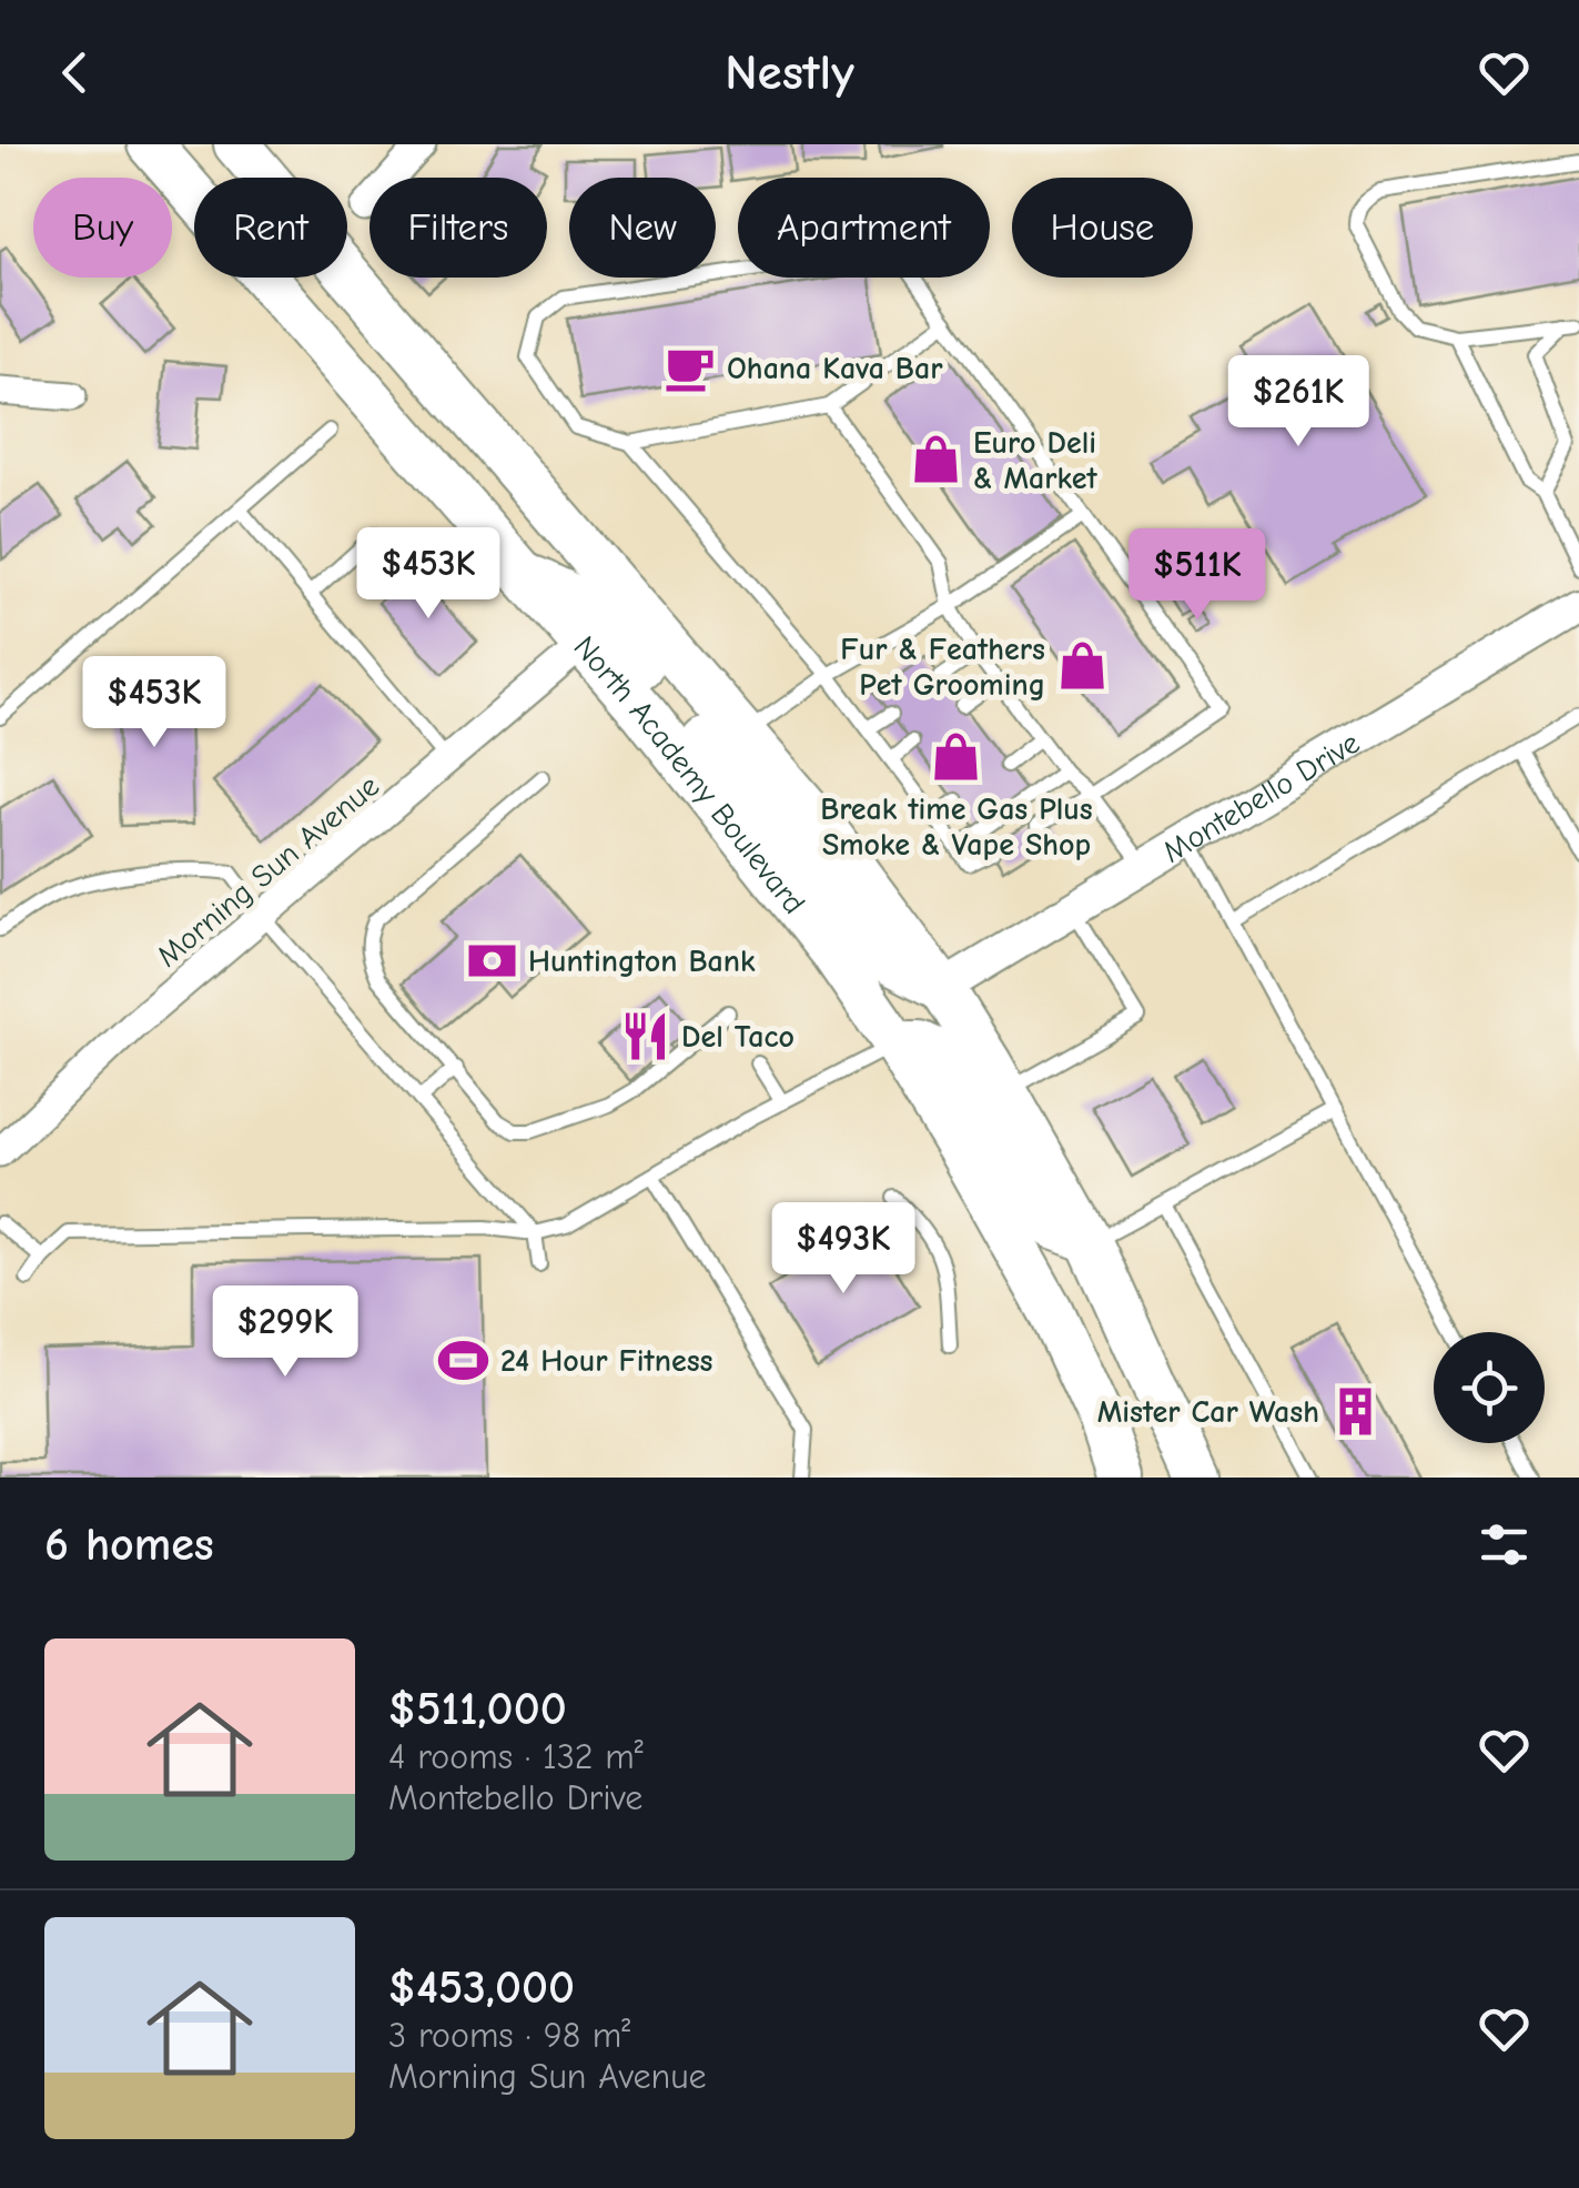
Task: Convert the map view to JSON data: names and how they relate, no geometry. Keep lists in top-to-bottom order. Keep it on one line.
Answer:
{"streets":{"highway":["North Academy Boulevard"],"street":["Montebello Drive","Morning Sun Avenue"]},"crossings":[["North Academy Boulevard","Montebello Drive"],["North Academy Boulevard","Morning Sun Avenue"]],"places":{"cafe":["Ohana Kava Bar"],"shop":["Euro Deli & Market","Fur & Feathers Pet Grooming","Break time Gas Plus Smoke & Vape Shop"],"bank":["Huntington Bank"],"restaurant":["Del Taco"],"sports":["24 Hour Fitness"],"building":["Mister Car Wash"]},"page":{"header":"Nestly","chip":["Buy","Rent","Filters","New","Apartment","House"],"price":["$261K","$453K","$511K","$453K","$493K","$299K"],"heading":"6 homes","list":[{"name":"$511,000","note":"4 rooms · 132 m² · Montebello Drive"},{"name":"$453,000","note":"3 rooms · 98 m² · Morning Sun Avenue"}]}}
